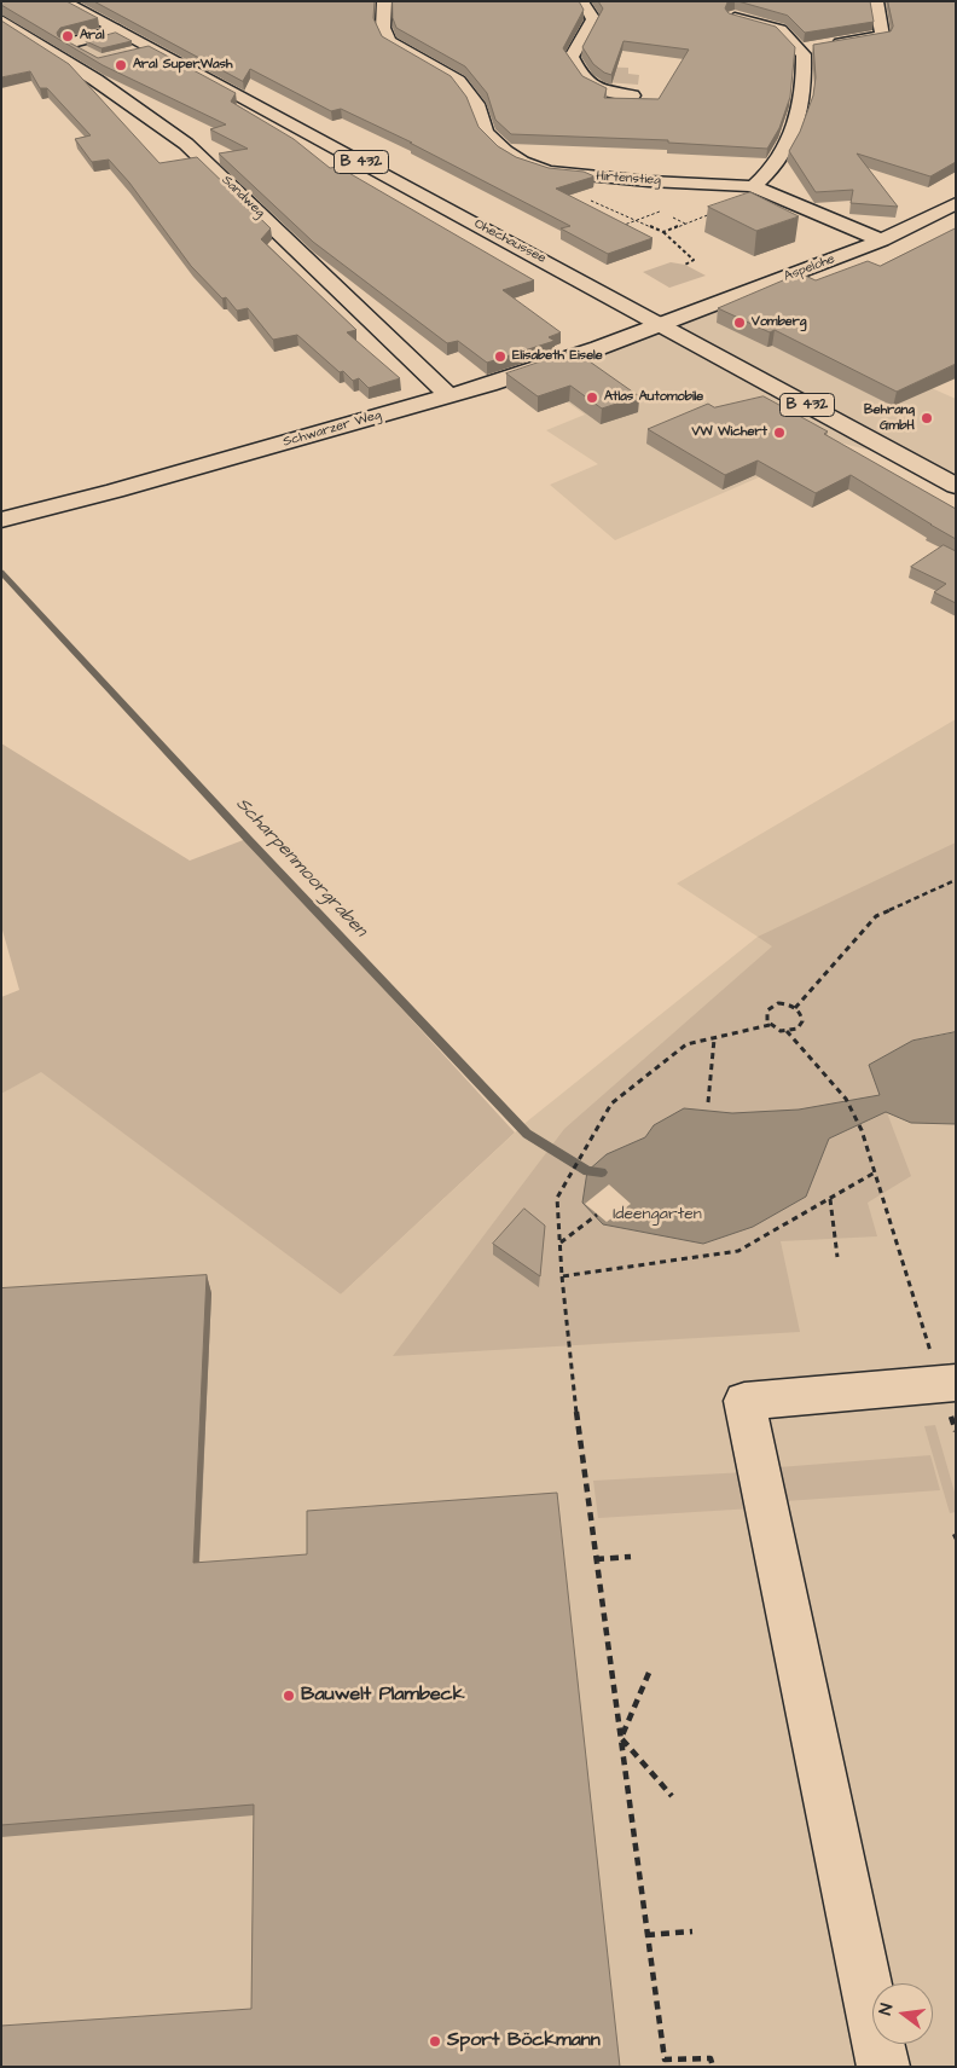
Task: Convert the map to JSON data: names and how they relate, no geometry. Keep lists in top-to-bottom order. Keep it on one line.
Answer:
{"streets":{"street":["B 432","Hirtenstieg","Sandweg","Ohechaussee","Aspelohe","Schwarzer Weg"]},"crossings":[["Hirtenstieg","Aspelohe"],["Sandweg","Schwarzer Weg"],["Ohechaussee","Aspelohe"],["Ohechaussee","Schwarzer Weg"],["Aspelohe","Schwarzer Weg"]],"water":["Scharpenmoorgraben"],"parks":["Ideengarten"],"places":["Aral","Aral SuperWash","Vomberg","Elisabeth Eisele","Atlas Automobile","Behrang GmbH","VW Wichert","Bauwelt Plambeck","Sport Böckmann"],"north":"left"}
